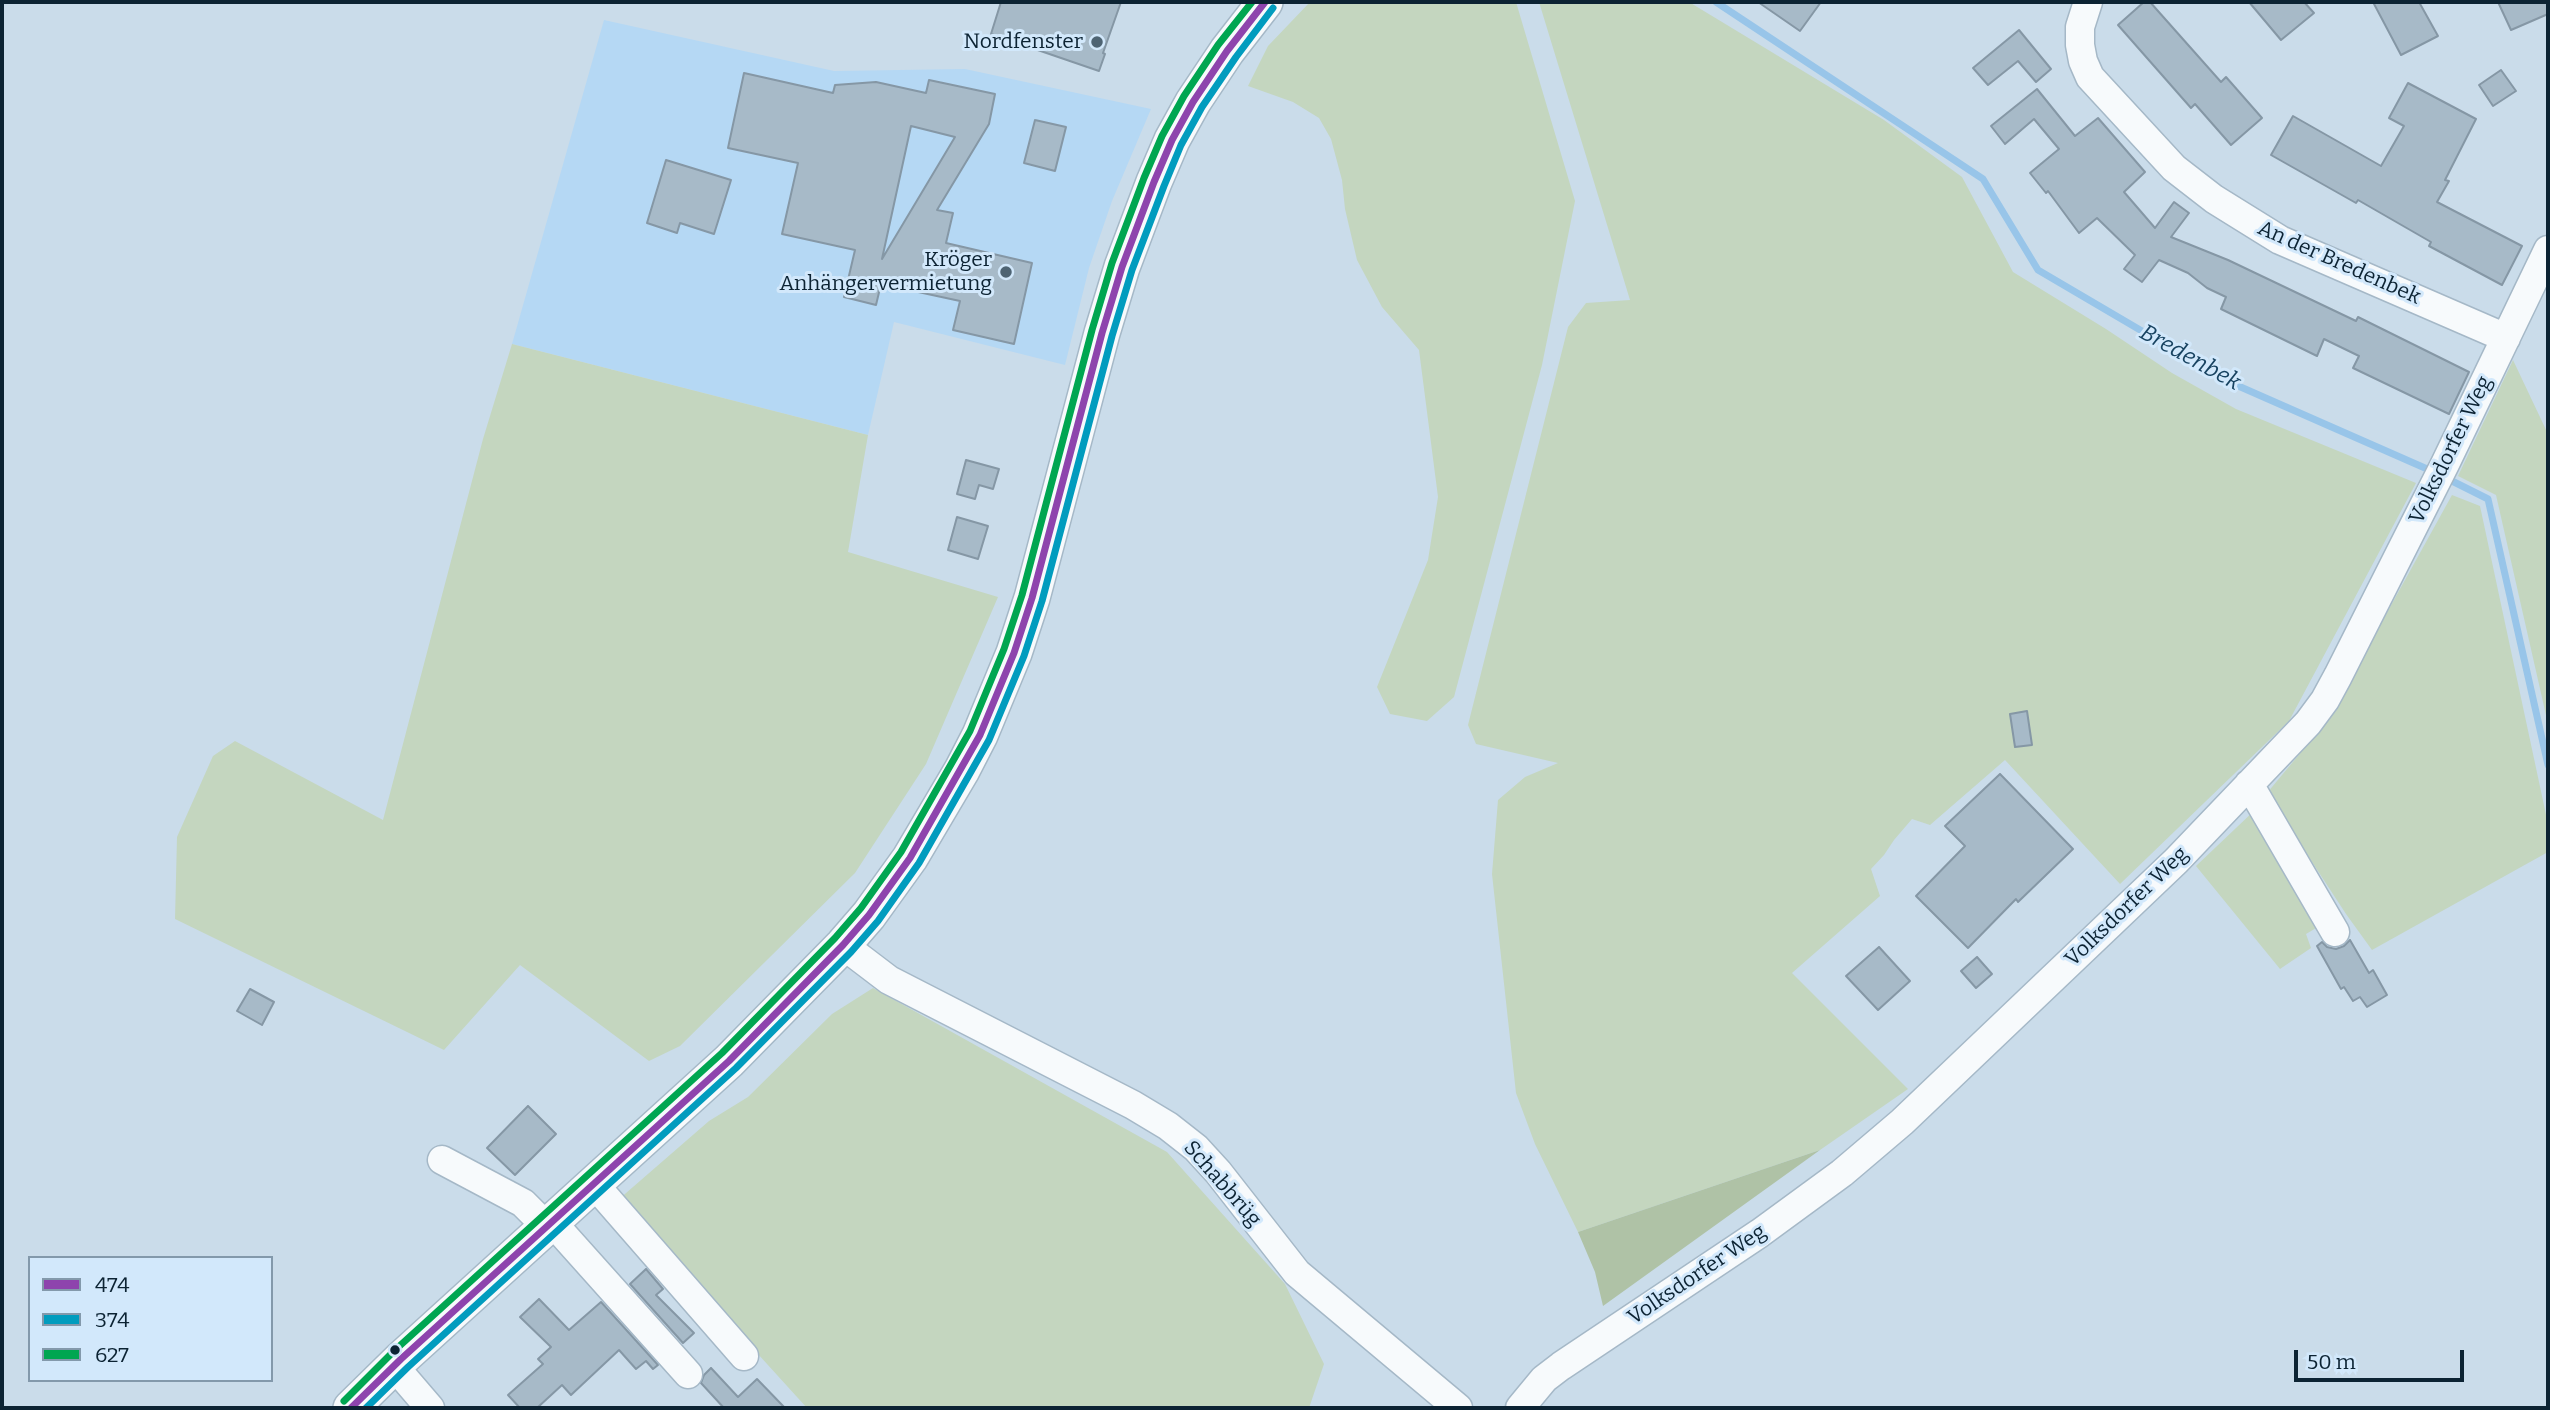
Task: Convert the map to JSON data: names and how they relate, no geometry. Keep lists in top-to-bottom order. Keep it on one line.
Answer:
{"streets":{"street":["An der Bredenbek","Volksdorfer Weg","Schabbrüg"]},"crossings":[["An der Bredenbek","Volksdorfer Weg"]],"water":["Bredenbek"],"places":["Nordfenster","Kröger Anhängervermietung"],"lines":["transit line 474","transit line 627","transit line 374"],"legend":["474","374","627"],"scale_bar":"50 m"}
